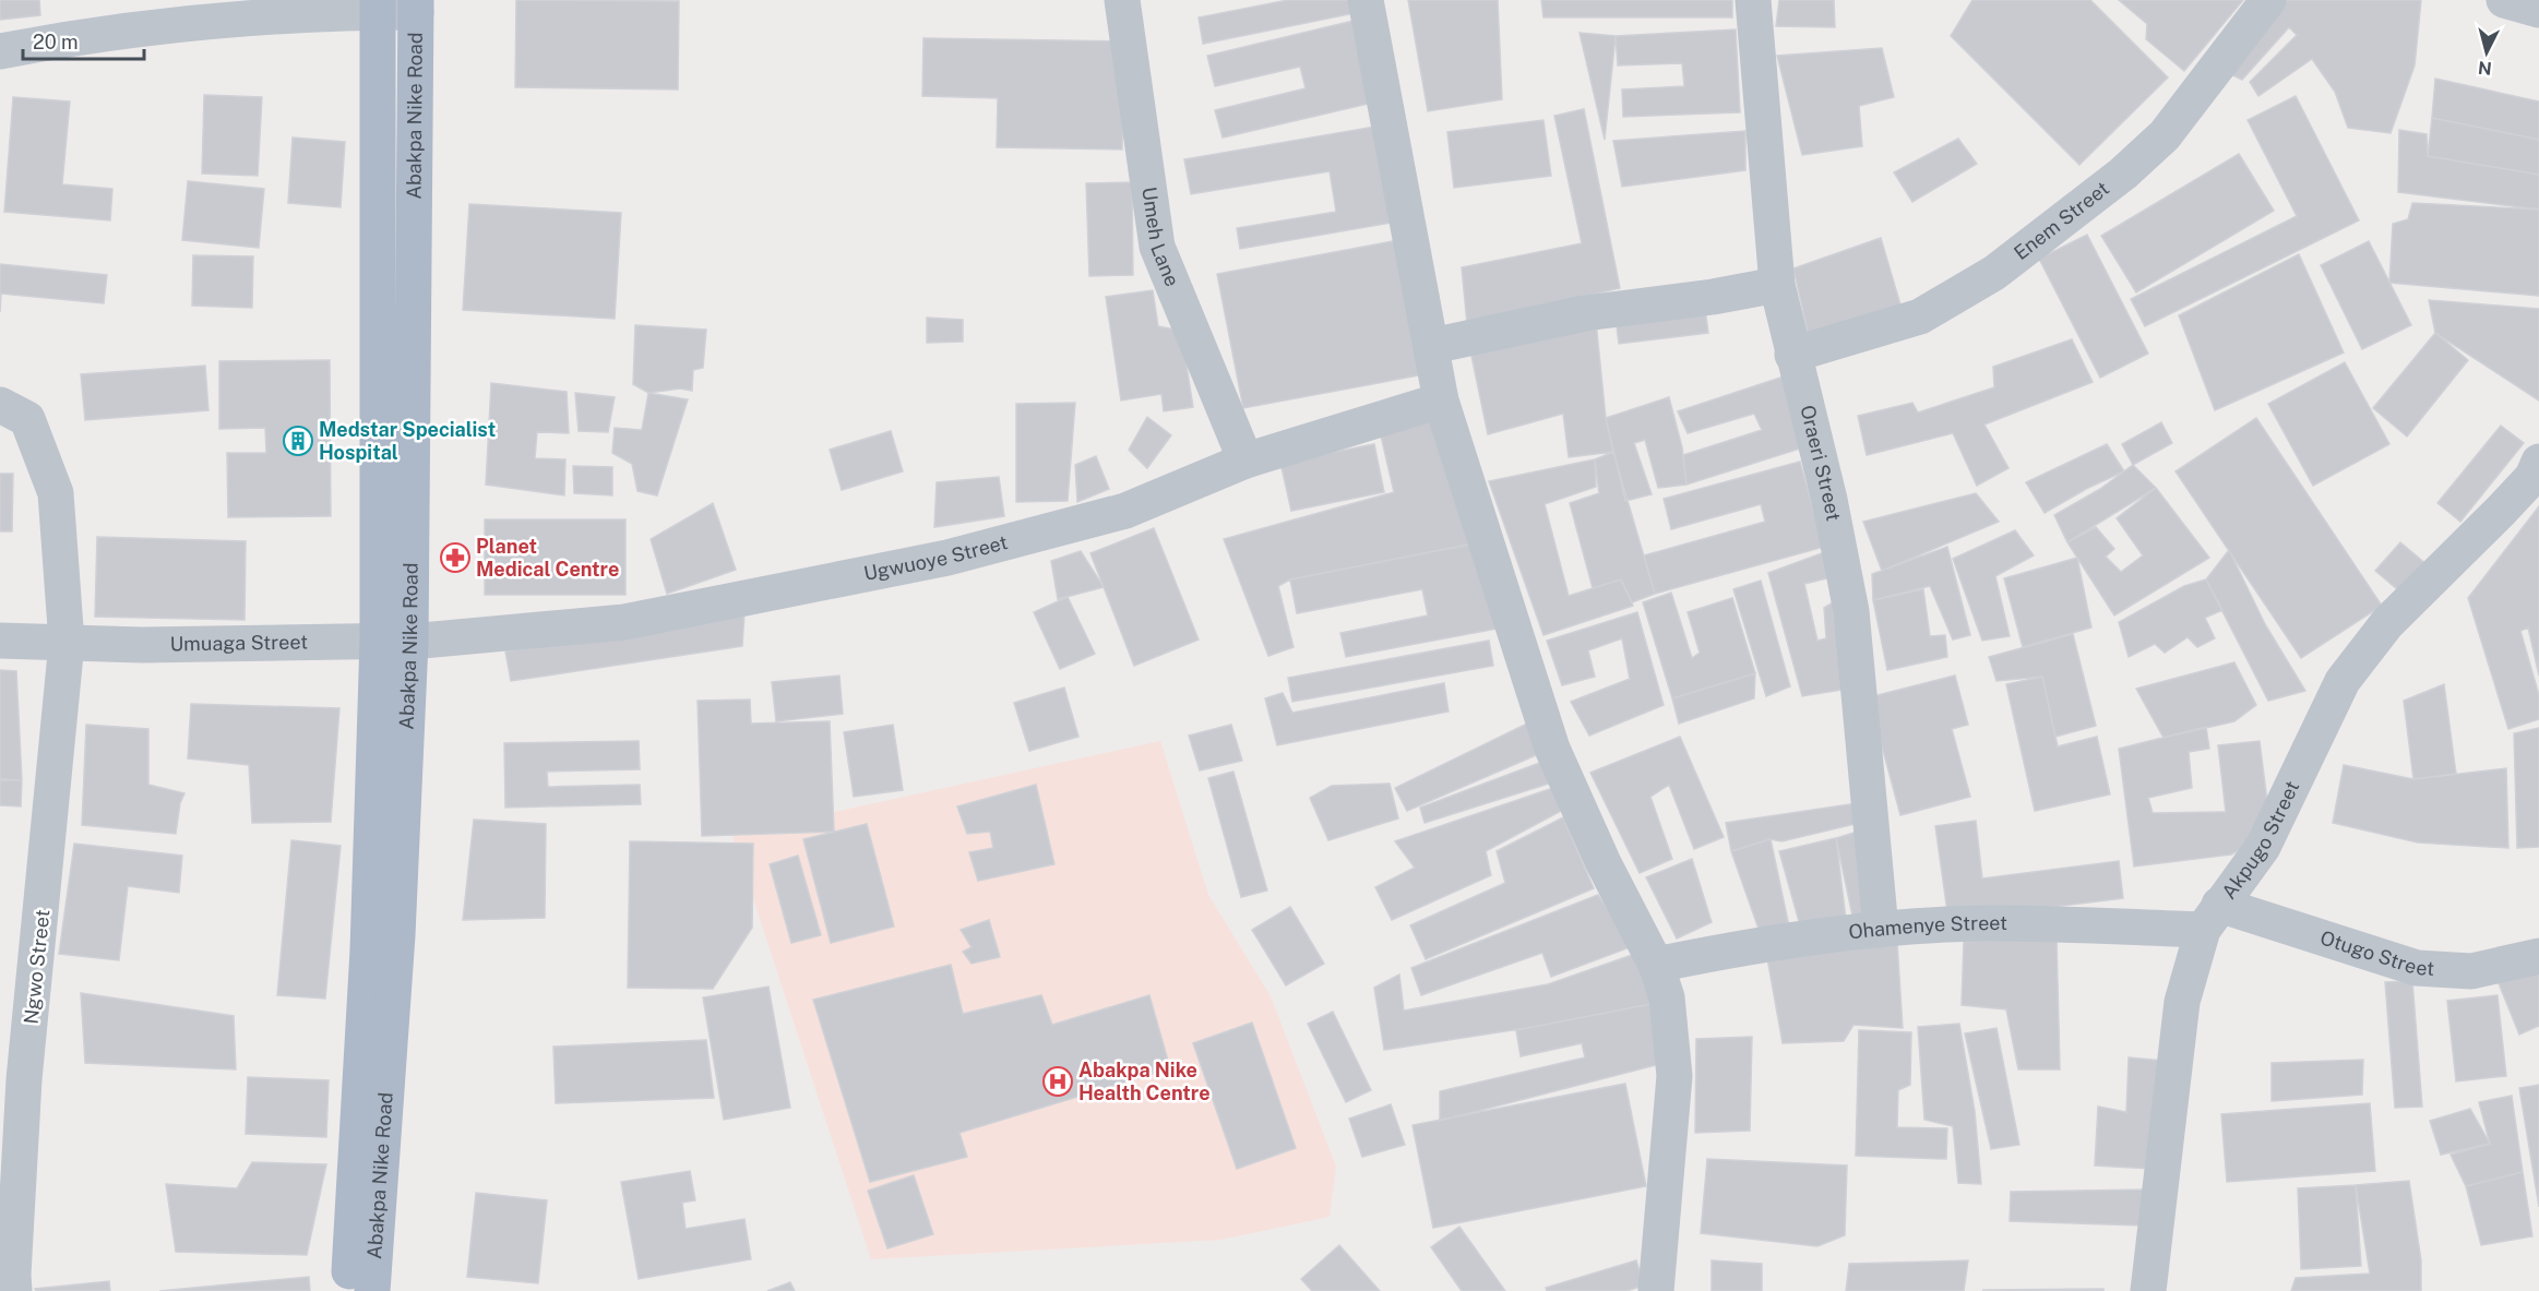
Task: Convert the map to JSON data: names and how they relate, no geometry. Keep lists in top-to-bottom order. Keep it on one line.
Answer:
{"streets":{"main road":["Abakpa Nike Road"],"street":["Enem Street","Umeh Lane","Oraeri Street","Ugwuoye Street","Umuaga Street","Akpugo Street","Ohamenye Street","Otugo Street","Ngwo Street"]},"crossings":[["Abakpa Nike Road","Ugwuoye Street"],["Abakpa Nike Road","Umuaga Street"],["Enem Street","Oraeri Street"],["Umeh Lane","Ugwuoye Street"],["Oraeri Street","Ohamenye Street"],["Ugwuoye Street","Umuaga Street"],["Umuaga Street","Ngwo Street"],["Akpugo Street","Ohamenye Street"],["Akpugo Street","Otugo Street"],["Ohamenye Street","Otugo Street"]],"places":{"building":["Medstar Specialist Hospital"],"pharmacy":["Planet Medical Centre"],"hospital":["Abakpa Nike Health Centre"]},"scale_bar":"20 m","north":"bottom"}
